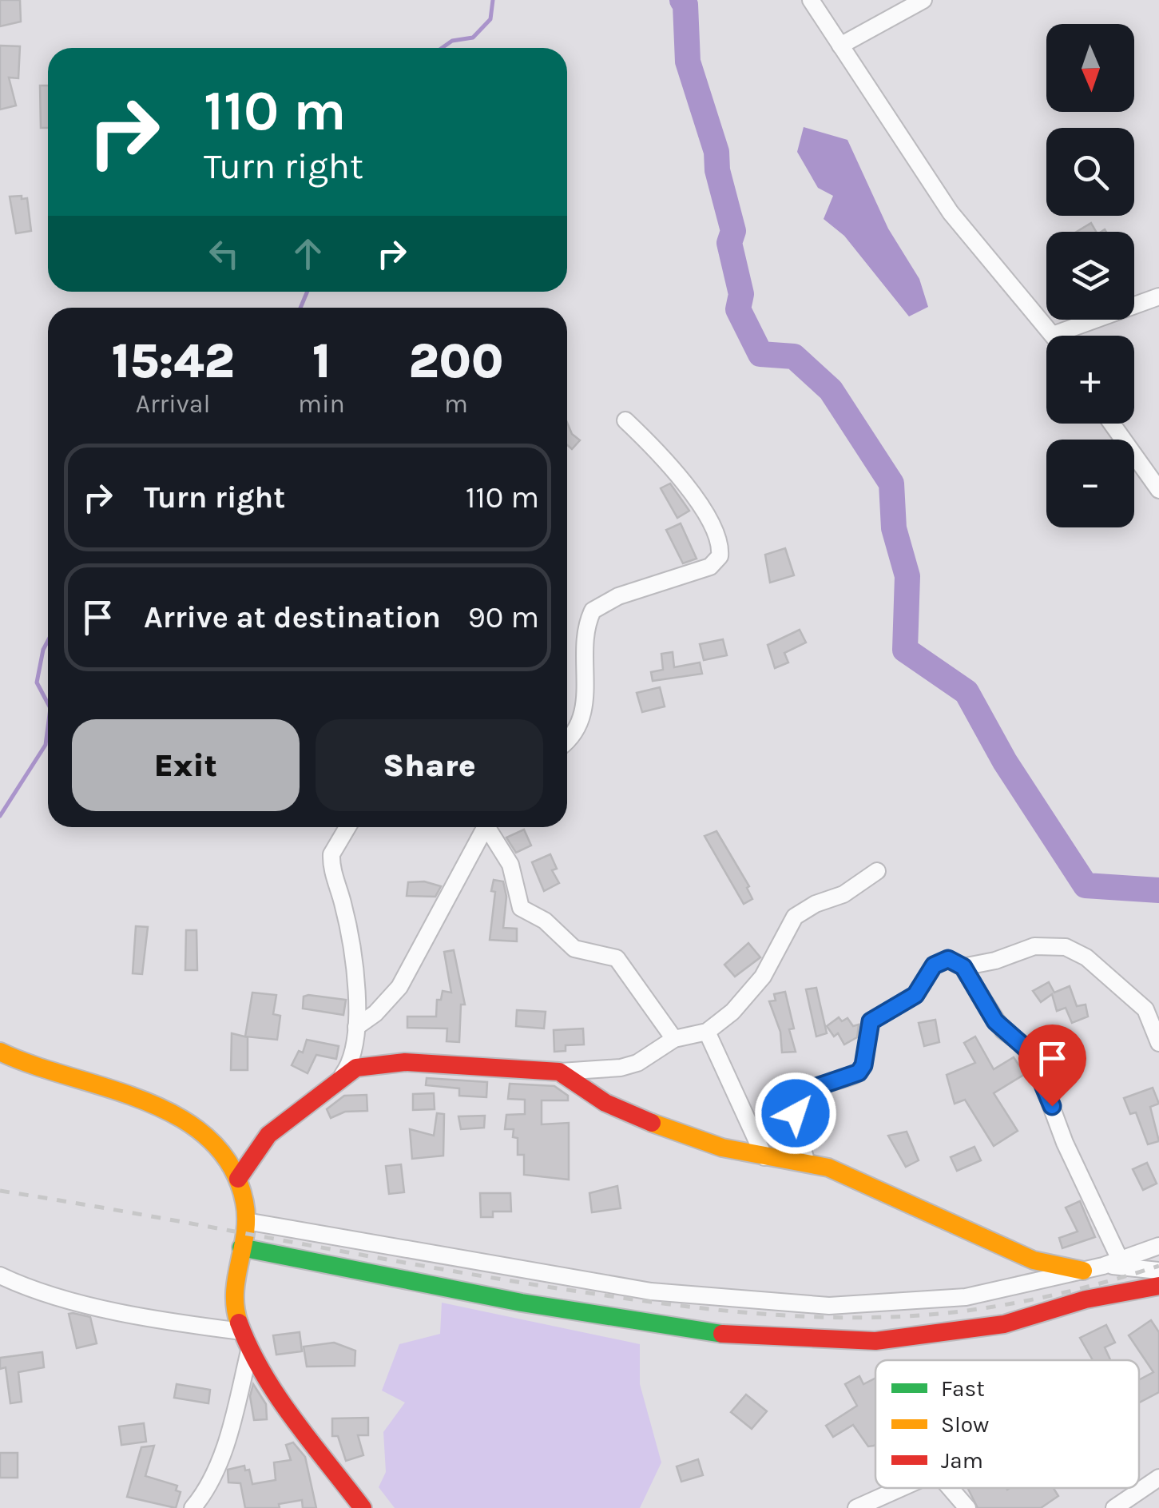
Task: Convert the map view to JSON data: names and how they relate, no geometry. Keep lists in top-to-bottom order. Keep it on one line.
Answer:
{"legend":["Fast","Slow","Jam"],"north":"bottom","page":{"map_buttons":["+","−"],"turn":["110 m","Turn right"],"eta":["15:42","Arrival","1","min","200","m"],"list":[{"name":"Turn right","value":"110 m"},{"name":"Arrive at destination","value":"90 m"}],"buttons":["Exit","Share"]}}
